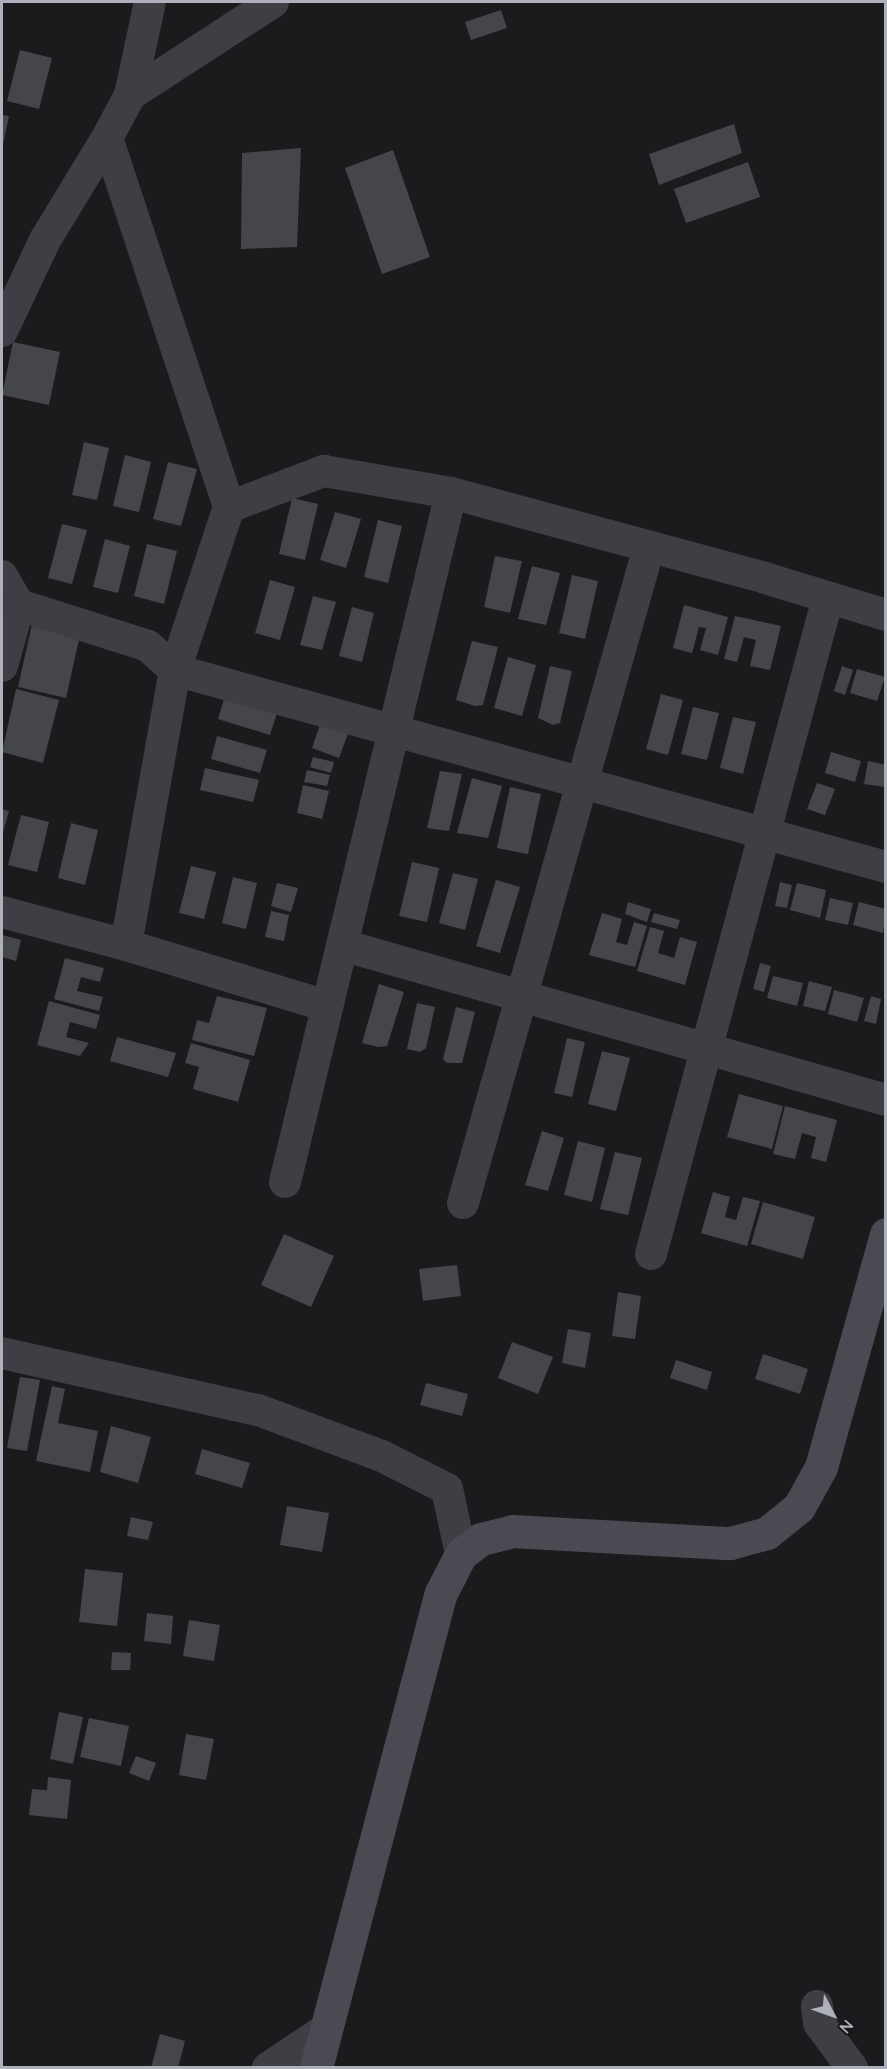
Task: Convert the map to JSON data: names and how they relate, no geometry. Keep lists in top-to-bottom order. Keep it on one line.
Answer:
{"north":"bottom right"}
